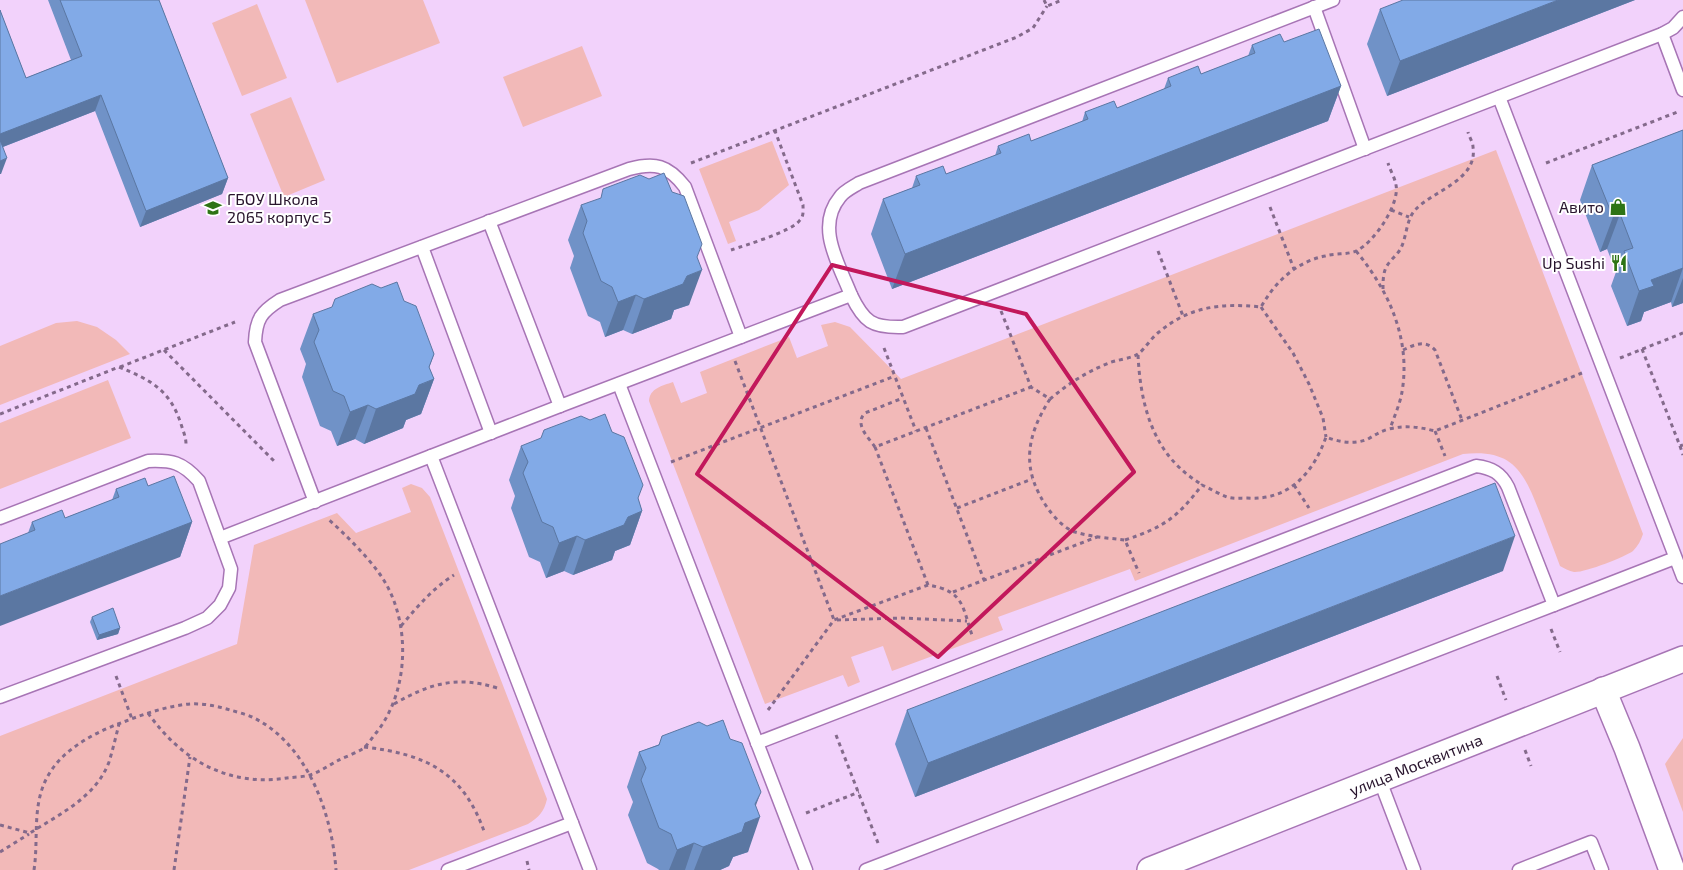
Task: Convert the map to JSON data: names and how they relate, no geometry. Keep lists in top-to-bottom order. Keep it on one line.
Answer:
{"streets":{"street":["улица Москвитина"]},"places":{"shop":["Авито"],"school or university":["ГБОУ Школа 2065 корпус 5"],"restaurant":["Up Sushi"]}}
